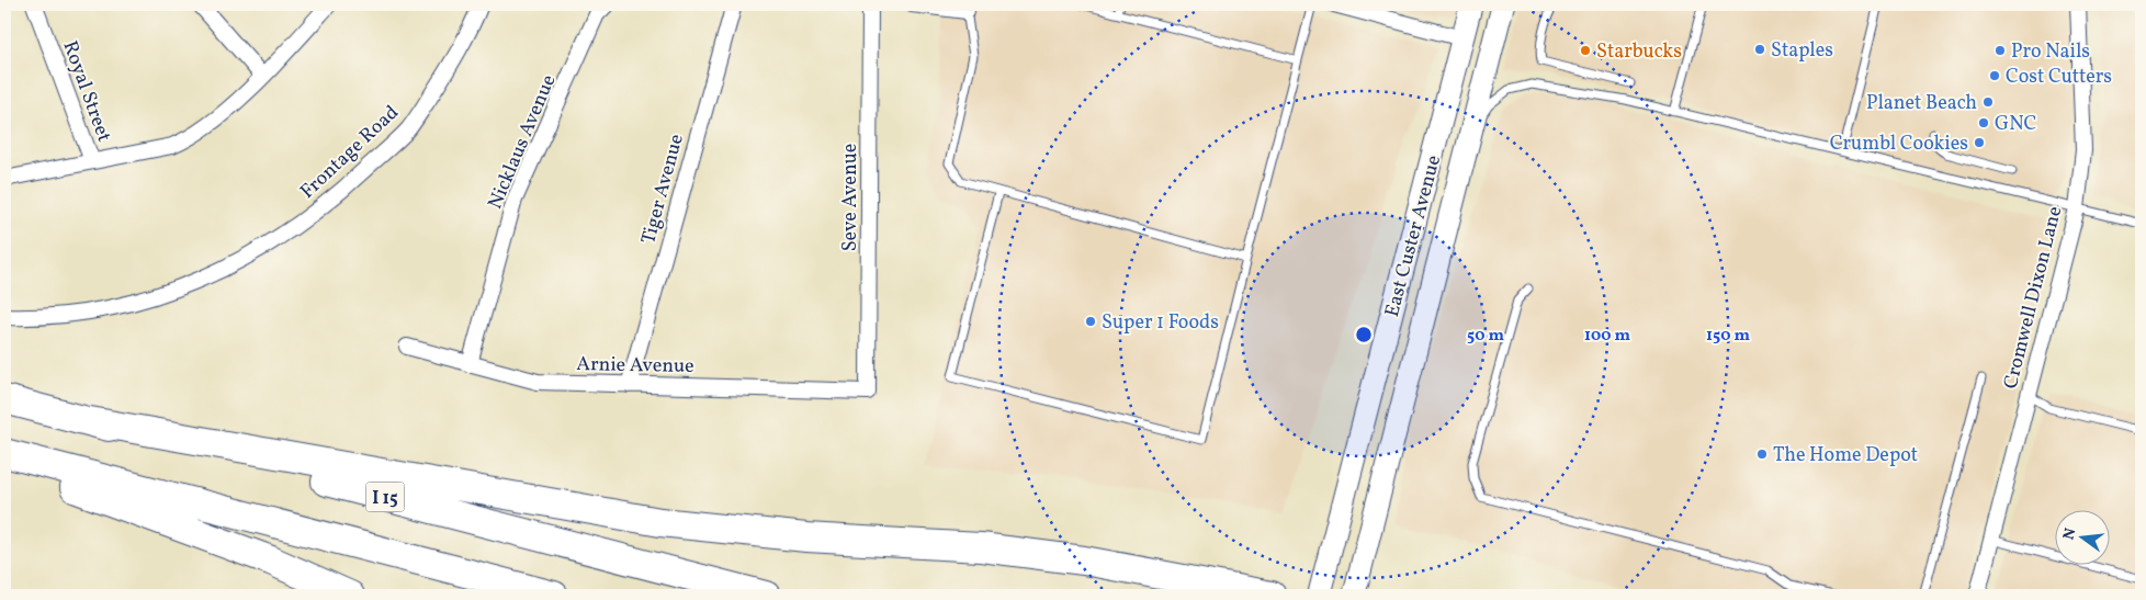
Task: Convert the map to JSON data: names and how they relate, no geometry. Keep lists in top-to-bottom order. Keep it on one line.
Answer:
{"streets":{"highway":["I 15"],"main road":["East Custer Avenue"],"street":["Royal Street","Nicklaus Avenue","Frontage Road","Tiger Avenue","Seve Avenue","Cromwell Dixon Lane","Arnie Avenue"]},"crossings":[["Nicklaus Avenue","Arnie Avenue"],["Tiger Avenue","Arnie Avenue"],["Seve Avenue","Arnie Avenue"]],"places":["Staples","Starbucks","Pro Nails","Cost Cutters","Planet Beach","GNC","Crumbl Cookies","Super 1 Foods","The Home Depot"],"north":"left","rings":["50 m","100 m","150 m"]}
